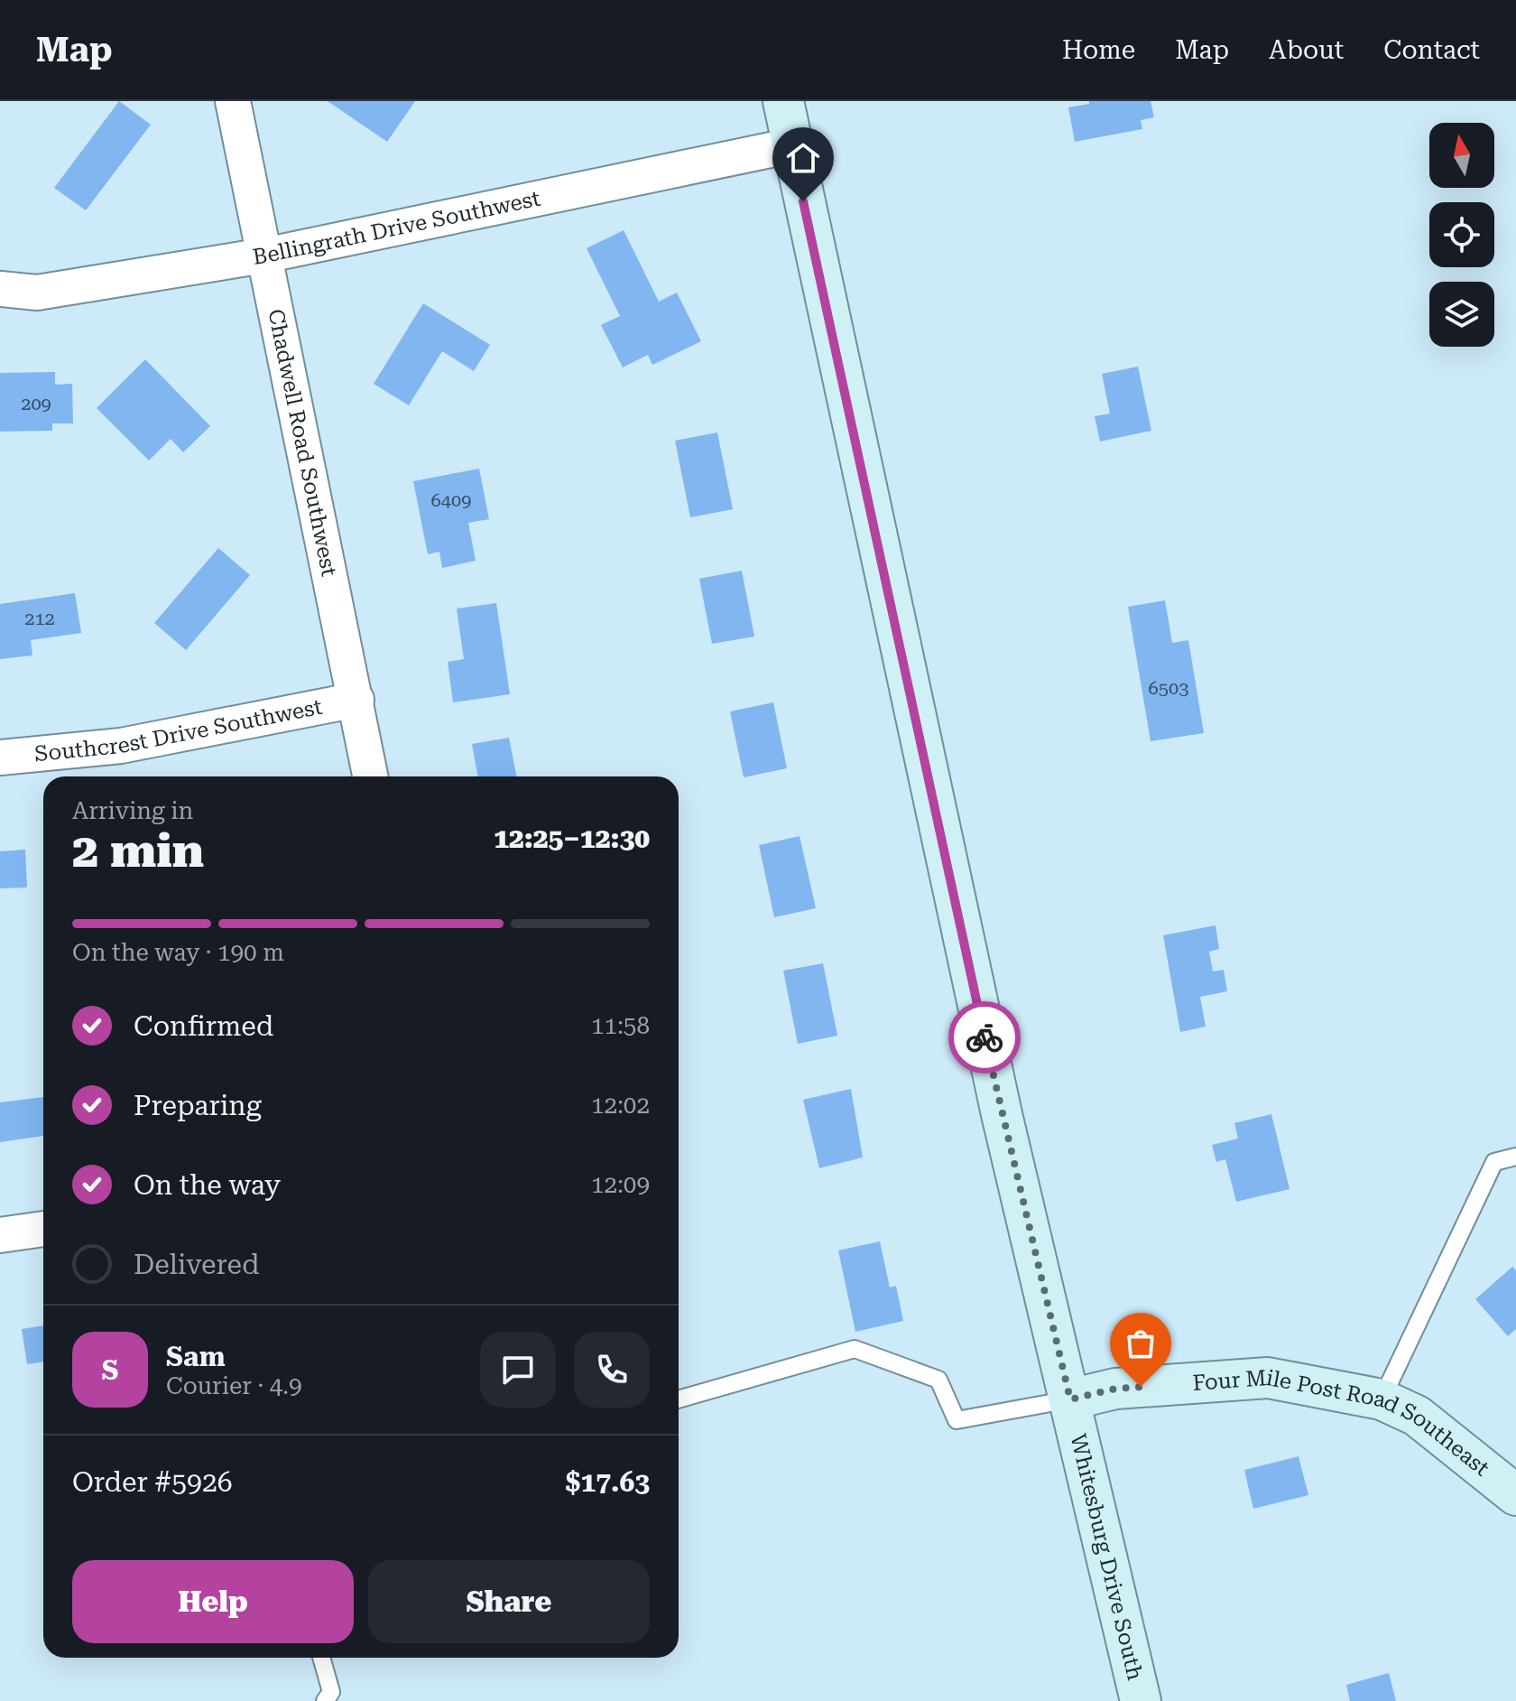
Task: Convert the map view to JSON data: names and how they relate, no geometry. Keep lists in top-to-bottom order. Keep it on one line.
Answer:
{"streets":{"main road":["Four Mile Post Road Southeast","Whitesburg Drive South"],"street":["Bellingrath Drive Southwest","Chadwell Road Southwest","Southcrest Drive Southwest"]},"crossings":[["Bellingrath Drive Southwest","Chadwell Road Southwest"],["Bellingrath Drive Southwest","Whitesburg Drive South"],["Chadwell Road Southwest","Southcrest Drive Southwest"],["Four Mile Post Road Southeast","Whitesburg Drive South"]],"house_numbers":["209","6409","212","6503"],"north":"top","page":{"header":"Map","nav":["Home","Map","About","Contact"],"heading":["2 min","Arriving in","12:25–12:30"],"panel":["Sam","Courier · 4.9","Order #5926","$17.63"],"bar":"On the way · 190 m","list":[["Confirmed","11:58"],["Preparing","12:02"],["On the way","12:09"],"Delivered"],"round":"S","buttons":["Help","Share"]}}
